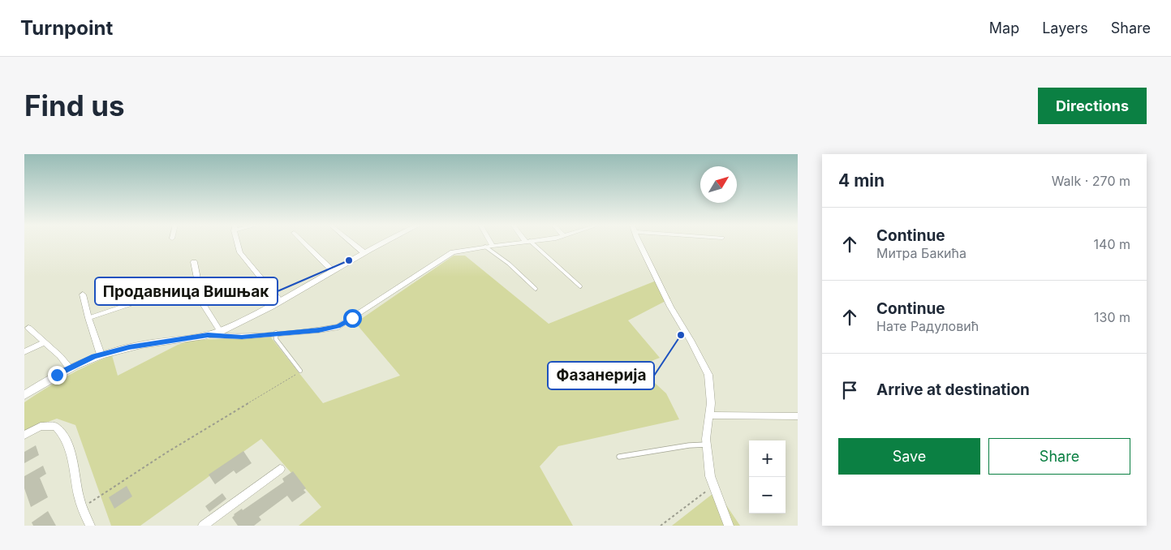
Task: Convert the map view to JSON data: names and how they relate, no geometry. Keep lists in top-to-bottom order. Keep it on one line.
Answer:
{"places":["Продавница Вишњак","Фазанерија"],"north":"top right","page":{"header":"Turnpoint","nav":["Map","Layers","Share"],"buttons":["Directions",["Save","Share"]],"title":"Find us","heading":["4 min","Walk · 270 m"],"list":[["Continue","Митра Бакића","140 m"],["Continue","Нате Радуловић","130 m"],"Arrive at destination"],"map_buttons":["+","−"]}}
